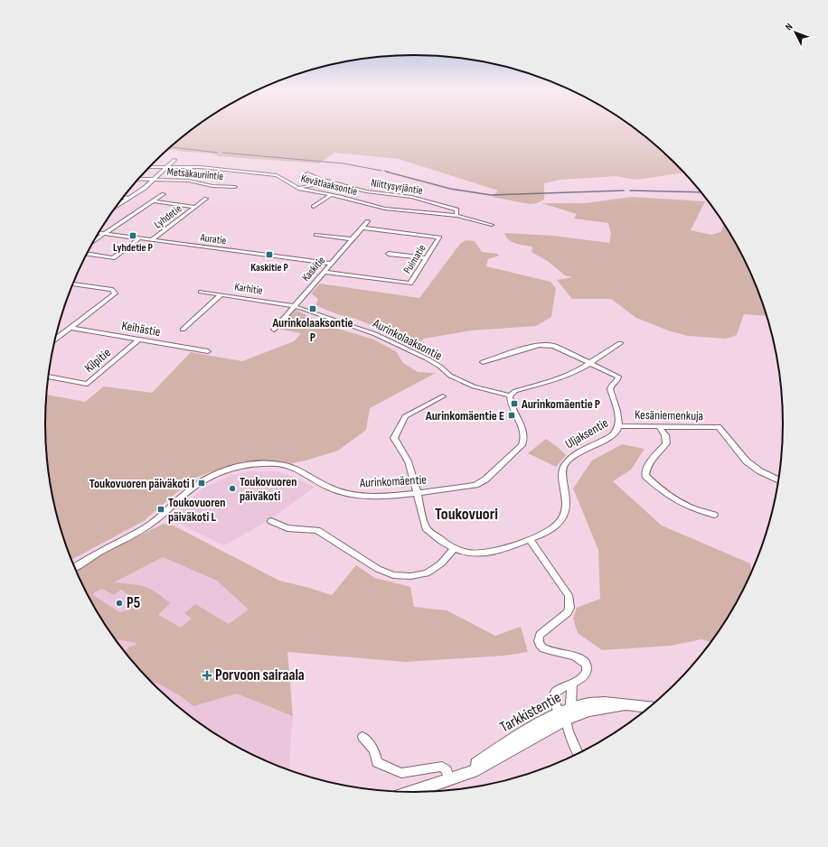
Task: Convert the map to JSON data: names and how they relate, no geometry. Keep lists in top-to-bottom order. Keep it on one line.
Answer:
{"streets":{"street":["Metsäkauriintie","Kevätlaaksontie","Niittysyrjäntie","Lyhdetie","Auratie","Puimatie","Kaskitie","Karhitie","Keihästie","Aurinkolaaksontie","Kilpitie","Kesäniemenkuja","Uljaksentie","Aurinkomäentie","Tarkkistentie"]},"crossings":[["Kevätlaaksontie","Niittysyrjäntie"],["Lyhdetie","Auratie"],["Auratie","Kaskitie"],["Puimatie","Kaskitie"],["Kaskitie","Karhitie"],["Kaskitie","Aurinkolaaksontie"],["Karhitie","Aurinkolaaksontie"],["Keihästie","Kilpitie"],["Aurinkolaaksontie","Aurinkomäentie"],["Kesäniemenkuja","Uljaksentie"],["Uljaksentie","Aurinkomäentie"]],"districts":["Toukovuori"],"places":{"transit":["Lyhdetie P","Kaskitie P","Aurinkolaaksontie P","Aurinkomäentie P","Aurinkomäentie E","Toukovuoren päiväkoti I","Toukovuoren päiväkoti L"],"other":["Toukovuoren päiväkoti","P5"],"health":["Porvoon sairaala"]},"north":"top left"}
